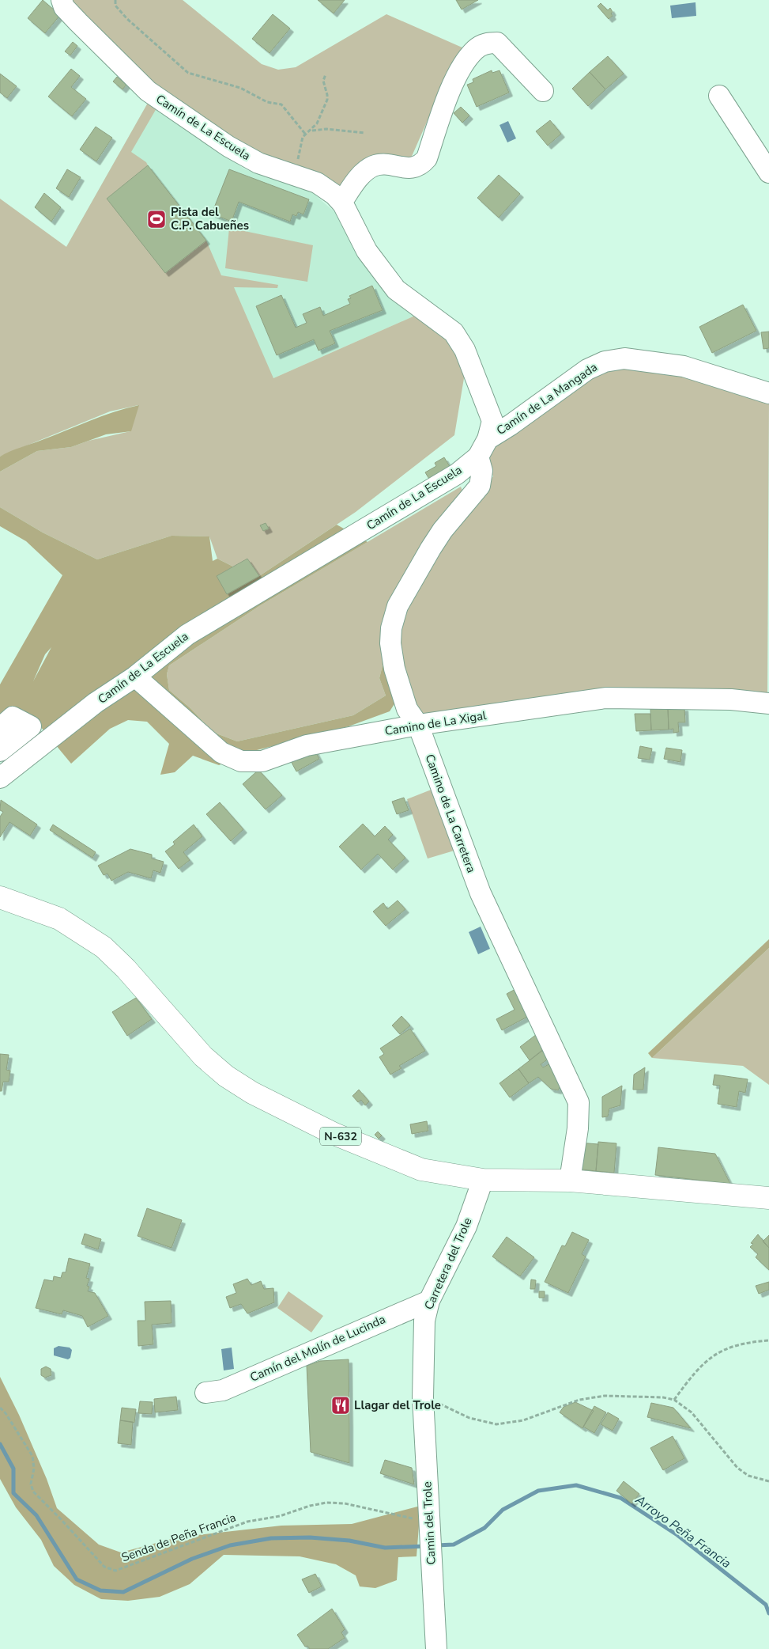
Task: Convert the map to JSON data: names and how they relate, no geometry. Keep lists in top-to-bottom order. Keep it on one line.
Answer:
{"streets":{"highway":["N-632"],"street":["Camín de La Escuela","Camín de La Mangada","Camino de La Xigal","Camino de La Carretera","Carretera del Trole","Camín del Molín de Lucinda","Camin del Trole"],"path":["Senda de Peña Francia"]},"crossings":[["Camín de La Escuela","Camín de La Mangada"],["Camín de La Escuela","Camino de La Xigal"],["Camín de La Escuela","Camino de La Carretera"],["Camín de La Mangada","Camino de La Carretera"],["Camino de La Xigal","Camino de La Carretera"],["Camino de La Carretera","N-632"],["N-632","Carretera del Trole"],["Carretera del Trole","Camín del Molín de Lucinda"],["Carretera del Trole","Camin del Trole"],["Camin del Trole","Senda de Peña Francia"]],"water":["Arroyo Peña Francia"],"places":{"sports":["Pista del C.P. Cabueñes"],"restaurant":["Llagar del Trole"]}}
